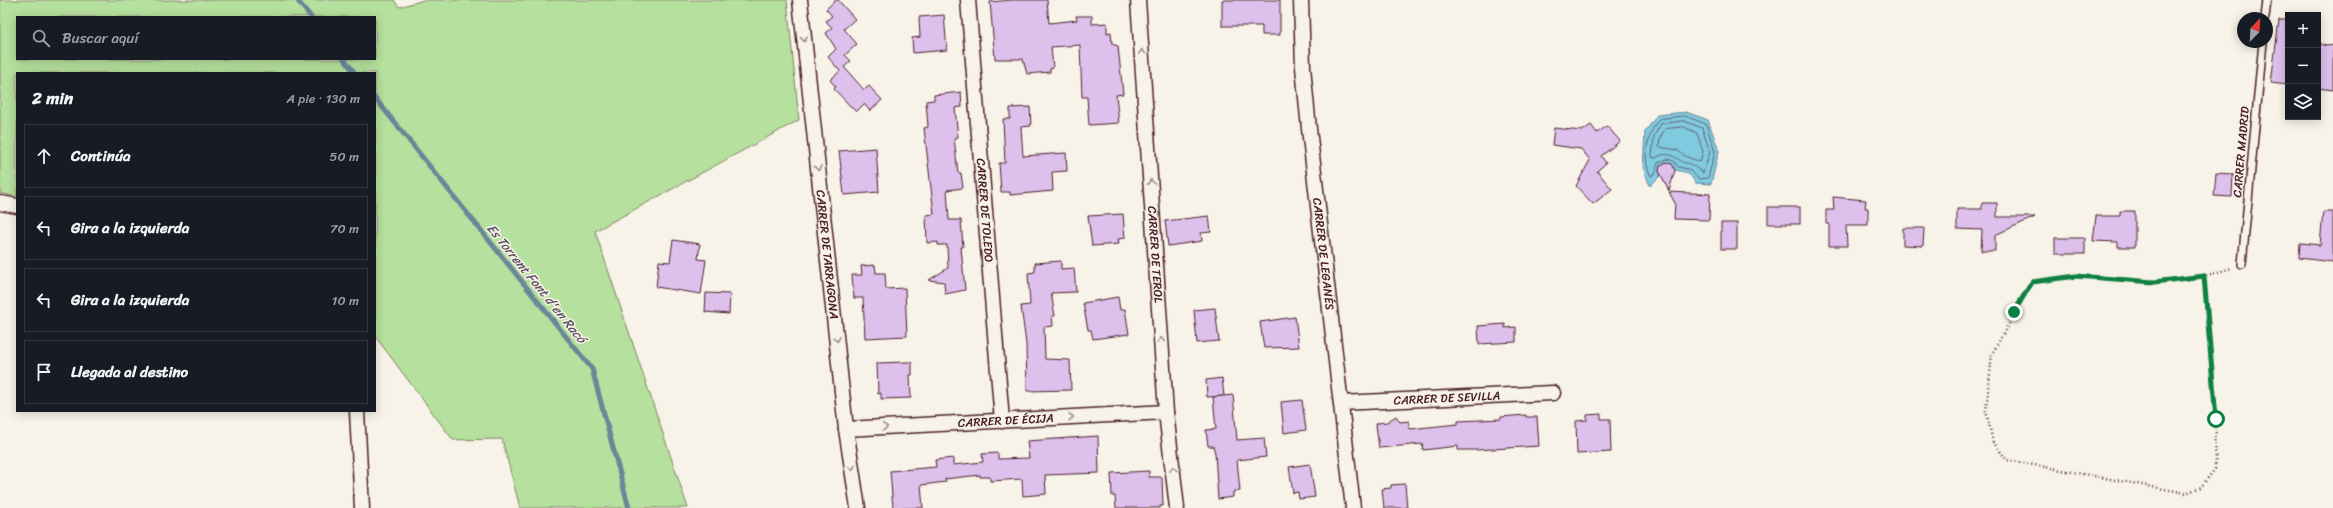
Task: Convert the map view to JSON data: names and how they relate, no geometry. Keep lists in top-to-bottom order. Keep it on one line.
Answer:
{"streets":{"street":["CARRER DE TOLEDO","CARRER DE TARRAGONA","CARRER DE TEROL","CARRER DE LEGANÉS","CARRER DE SEVILLA","CARRER DE ÉCIJA"],"lane":["CARRER MADRID"]},"crossings":[["CARRER DE TOLEDO","CARRER DE ÉCIJA"],["CARRER DE TARRAGONA","CARRER DE ÉCIJA"],["CARRER DE TEROL","CARRER DE ÉCIJA"],["CARRER DE LEGANÉS","CARRER DE SEVILLA"]],"one_way":["CARRER DE TARRAGONA","CARRER DE TEROL","CARRER DE ÉCIJA"],"water":["Es Torrent Font d'en Racó"],"north":"top right","page":{"map_buttons":["+","−"],"search":"Buscar aquí","heading":["2 min","A pie · 130 m"],"list":[["Continúa","50 m"],["Gira a la izquierda","70 m"],["Gira a la izquierda","10 m"],"Llegada al destino"]}}
